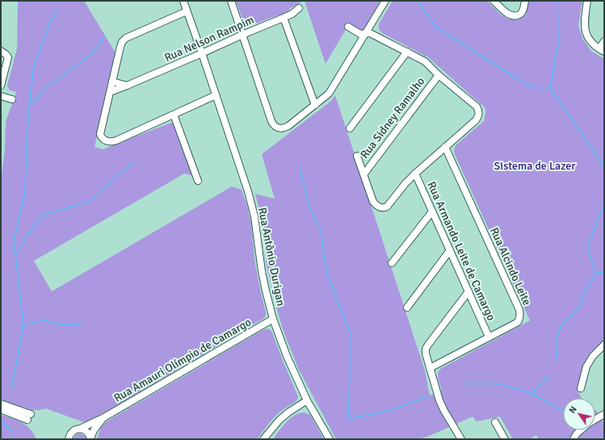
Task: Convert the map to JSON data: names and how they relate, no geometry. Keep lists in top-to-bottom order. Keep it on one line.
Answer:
{"streets":{"street":["Rua Nelson Rampim","Rua Sidney Ramalho","Rua Armando Leite de Camargo","Rua Antônio Durigan","Rua Alcindo Leite","Rua Amauri Olímpio de Camargo"]},"crossings":[["Rua Nelson Rampim","Rua Antônio Durigan"],["Rua Armando Leite de Camargo","Rua Alcindo Leite"],["Rua Antônio Durigan","Rua Amauri Olímpio de Camargo"]],"parks":["Sistema de Lazer"],"north":"top left"}
